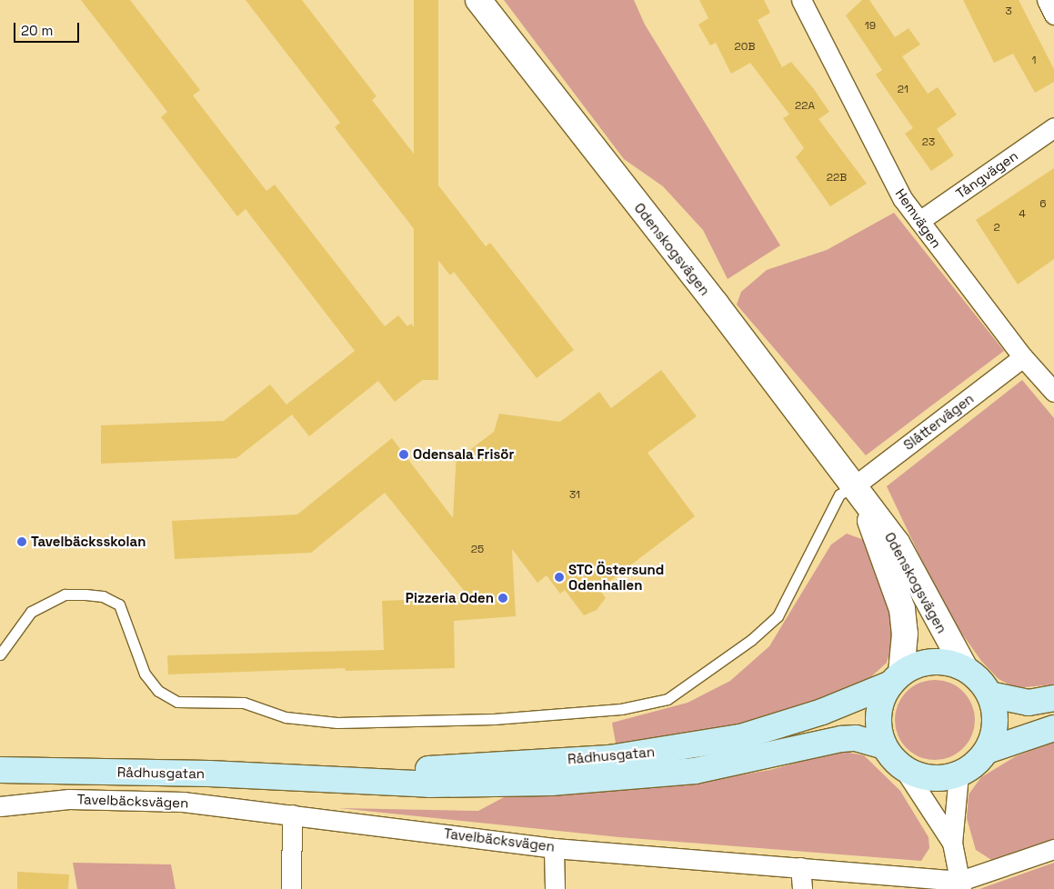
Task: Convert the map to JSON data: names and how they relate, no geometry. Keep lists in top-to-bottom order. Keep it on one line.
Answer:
{"streets":{"main road":["Rådhusgatan"],"street":["Tångvägen","Hemvägen","Odenskogsvägen","Slåttervägen","Tavelbäcksvägen"]},"crossings":[["Tångvägen","Hemvägen"],["Hemvägen","Slåttervägen"],["Odenskogsvägen","Slåttervägen"],["Odenskogsvägen","Rådhusgatan"]],"places":["Odensala Frisör","Tavelbäcksskolan","STC Östersund Odenhallen","Pizzeria Oden"],"house_numbers":["3","19","20B","1","21","22A","23","22B","6","4","2","31","25"],"scale_bar":"20 m"}
